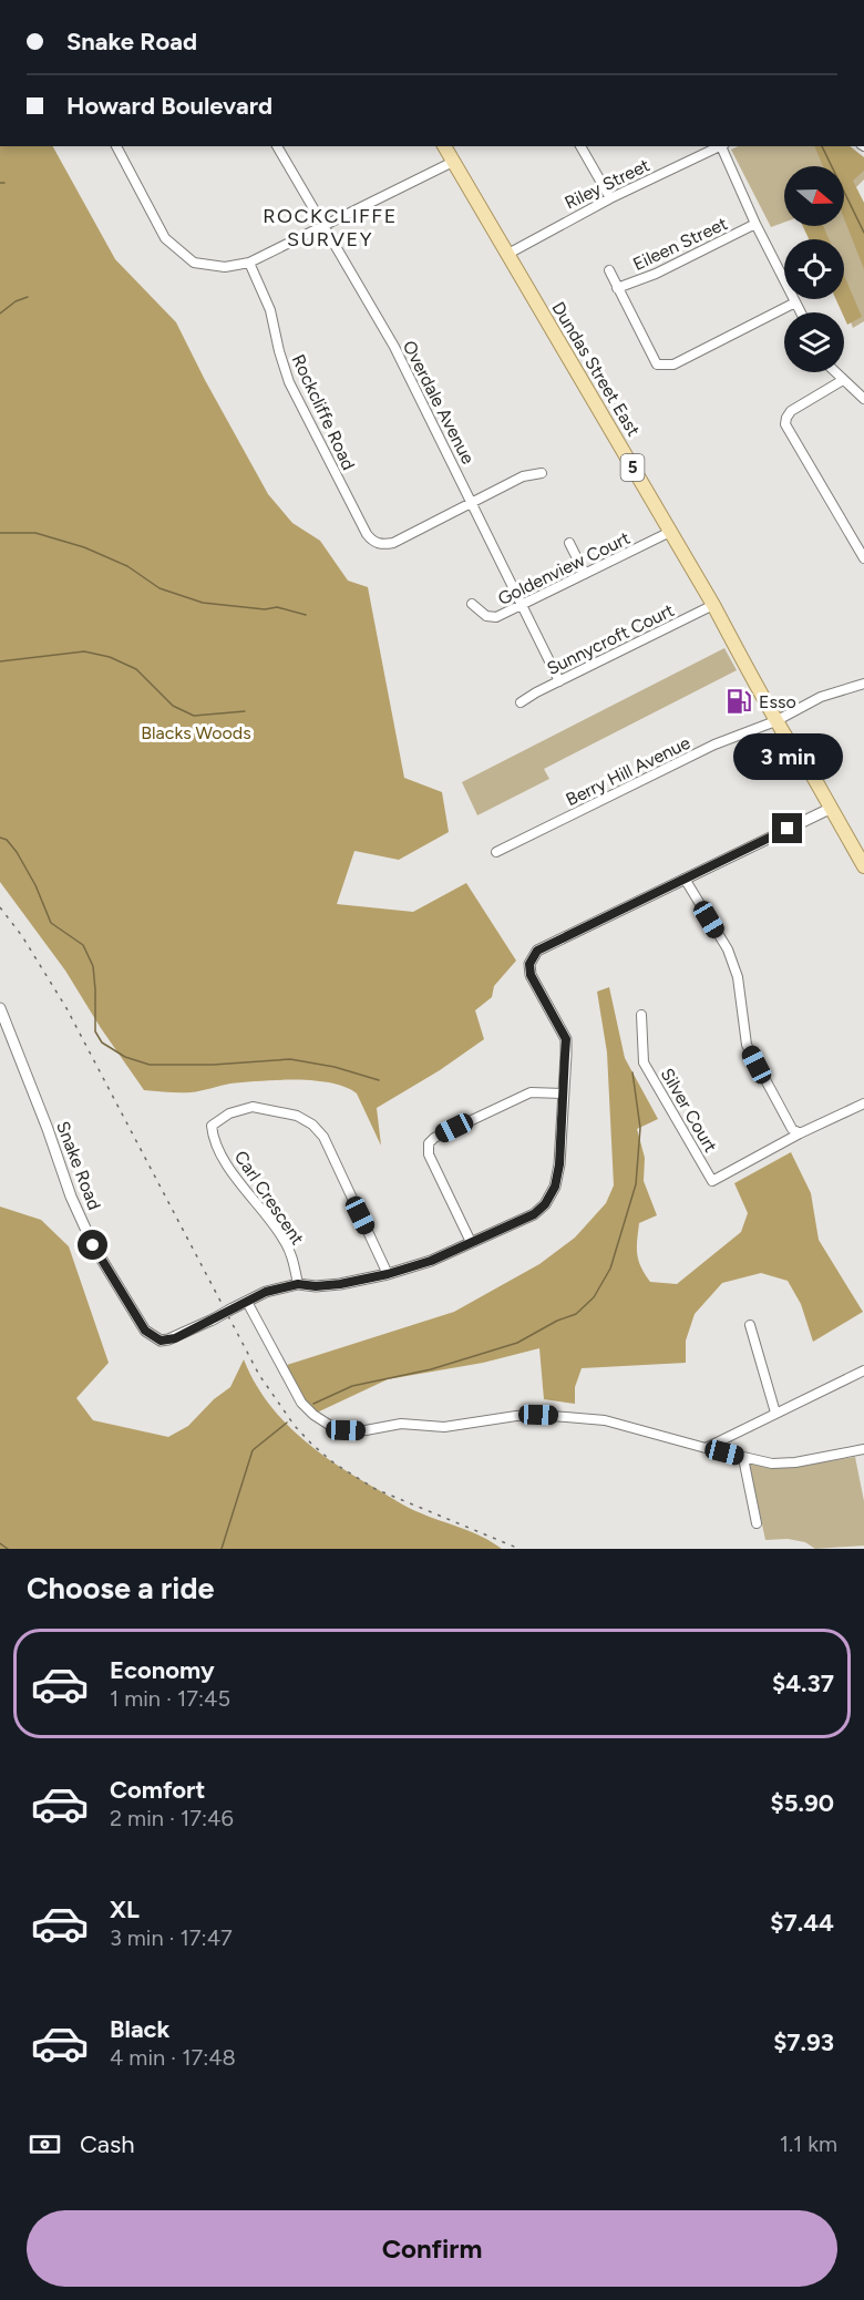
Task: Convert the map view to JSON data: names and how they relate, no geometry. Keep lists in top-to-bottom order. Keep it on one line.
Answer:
{"streets":{"main road":["Dundas Street East","5"],"street":["Riley Street","Eileen Street","Overdale Avenue","Rockcliffe Road","Goldenview Court","Sunnycroft Court","Berry Hill Avenue","Silver Court","Snake Road","Carl Crescent"]},"crossings":[["Riley Street","Dundas Street East"],["Dundas Street East","Goldenview Court"],["Dundas Street East","Sunnycroft Court"],["Dundas Street East","Berry Hill Avenue"],["Overdale Avenue","Rockcliffe Road"],["Overdale Avenue","Goldenview Court"],["Overdale Avenue","Sunnycroft Court"],["Snake Road","Carl Crescent"]],"districts":["ROCKCLIFFE SURVEY"],"parks":["Blacks Woods"],"places":{"fuel station":["Esso"]},"north":"right","page":{"banner":["Snake Road","Howard Boulevard"],"bubble":"3 min","heading":"Choose a ride","list":[{"name":"Economy","note":"1 min · 17:45","value":"$4.37"},{"name":"Comfort","note":"2 min · 17:46","value":"$5.90"},{"name":"XL","note":"3 min · 17:47","value":"$7.44"},{"name":"Black","note":"4 min · 17:48","value":"$7.93"}],"pay":["Cash","1.1 km"],"buttons":"Confirm"}}
